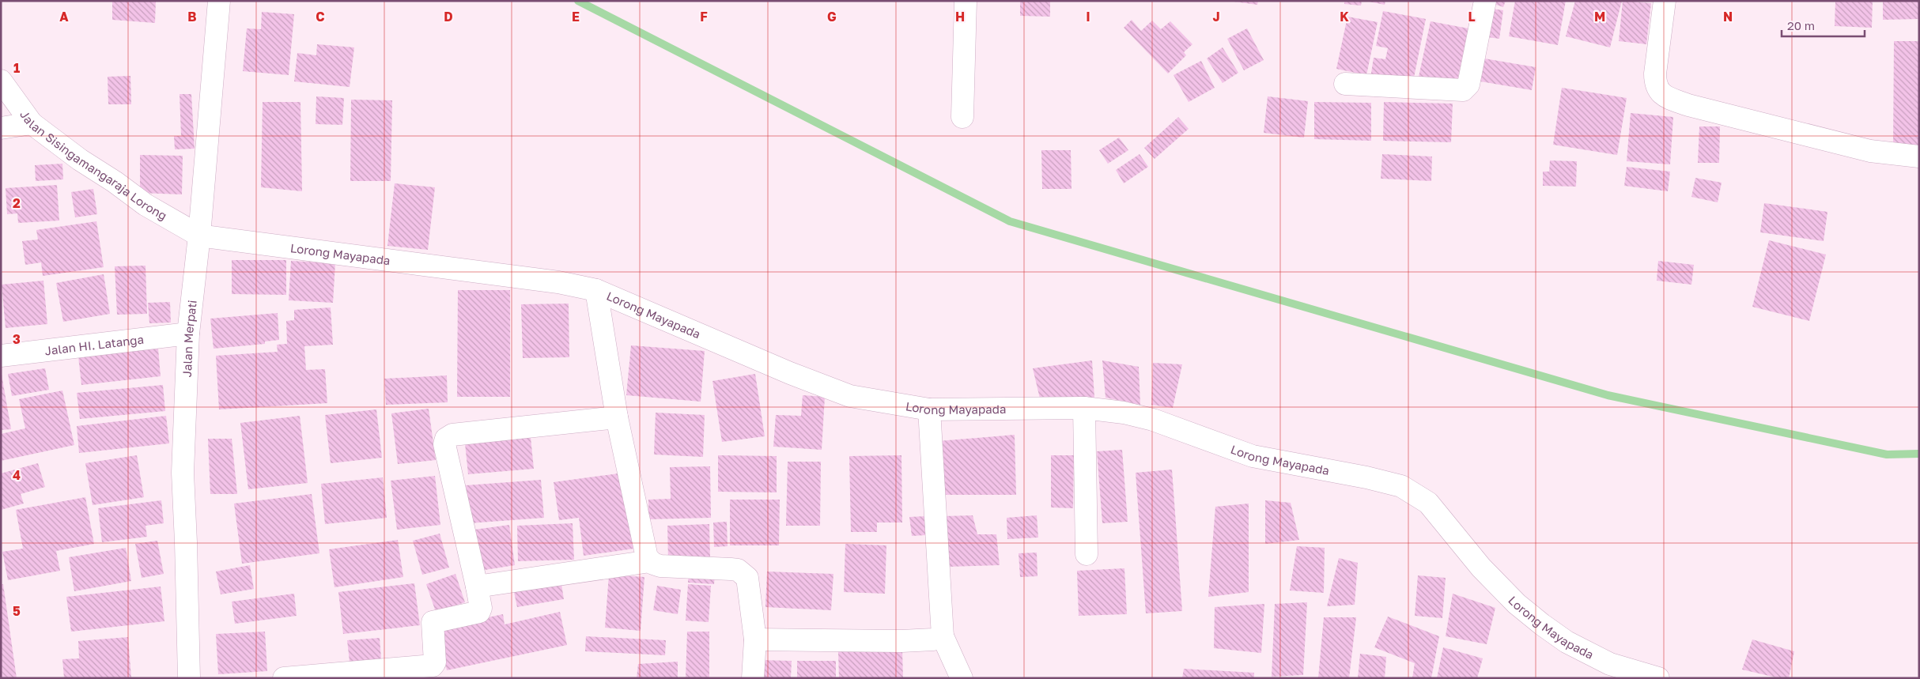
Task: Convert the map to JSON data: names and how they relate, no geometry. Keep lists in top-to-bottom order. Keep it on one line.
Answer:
{"streets":{"street":["Jalan Sisingamangaraja Lorong","Lorong Mayapada","Jalan Merpati","Jalan HI. Latanga"]},"crossings":[["Jalan Sisingamangaraja Lorong","Lorong Mayapada"],["Jalan Sisingamangaraja Lorong","Jalan Merpati"],["Lorong Mayapada","Jalan Merpati"],["Jalan Merpati","Jalan HI. Latanga"]],"scale_bar":"20 m","grid":{"columns":["A","B","C","D","E","F","G","H","I","J","K","L","M","N"],"rows":["1","2","3","4","5"]}}
